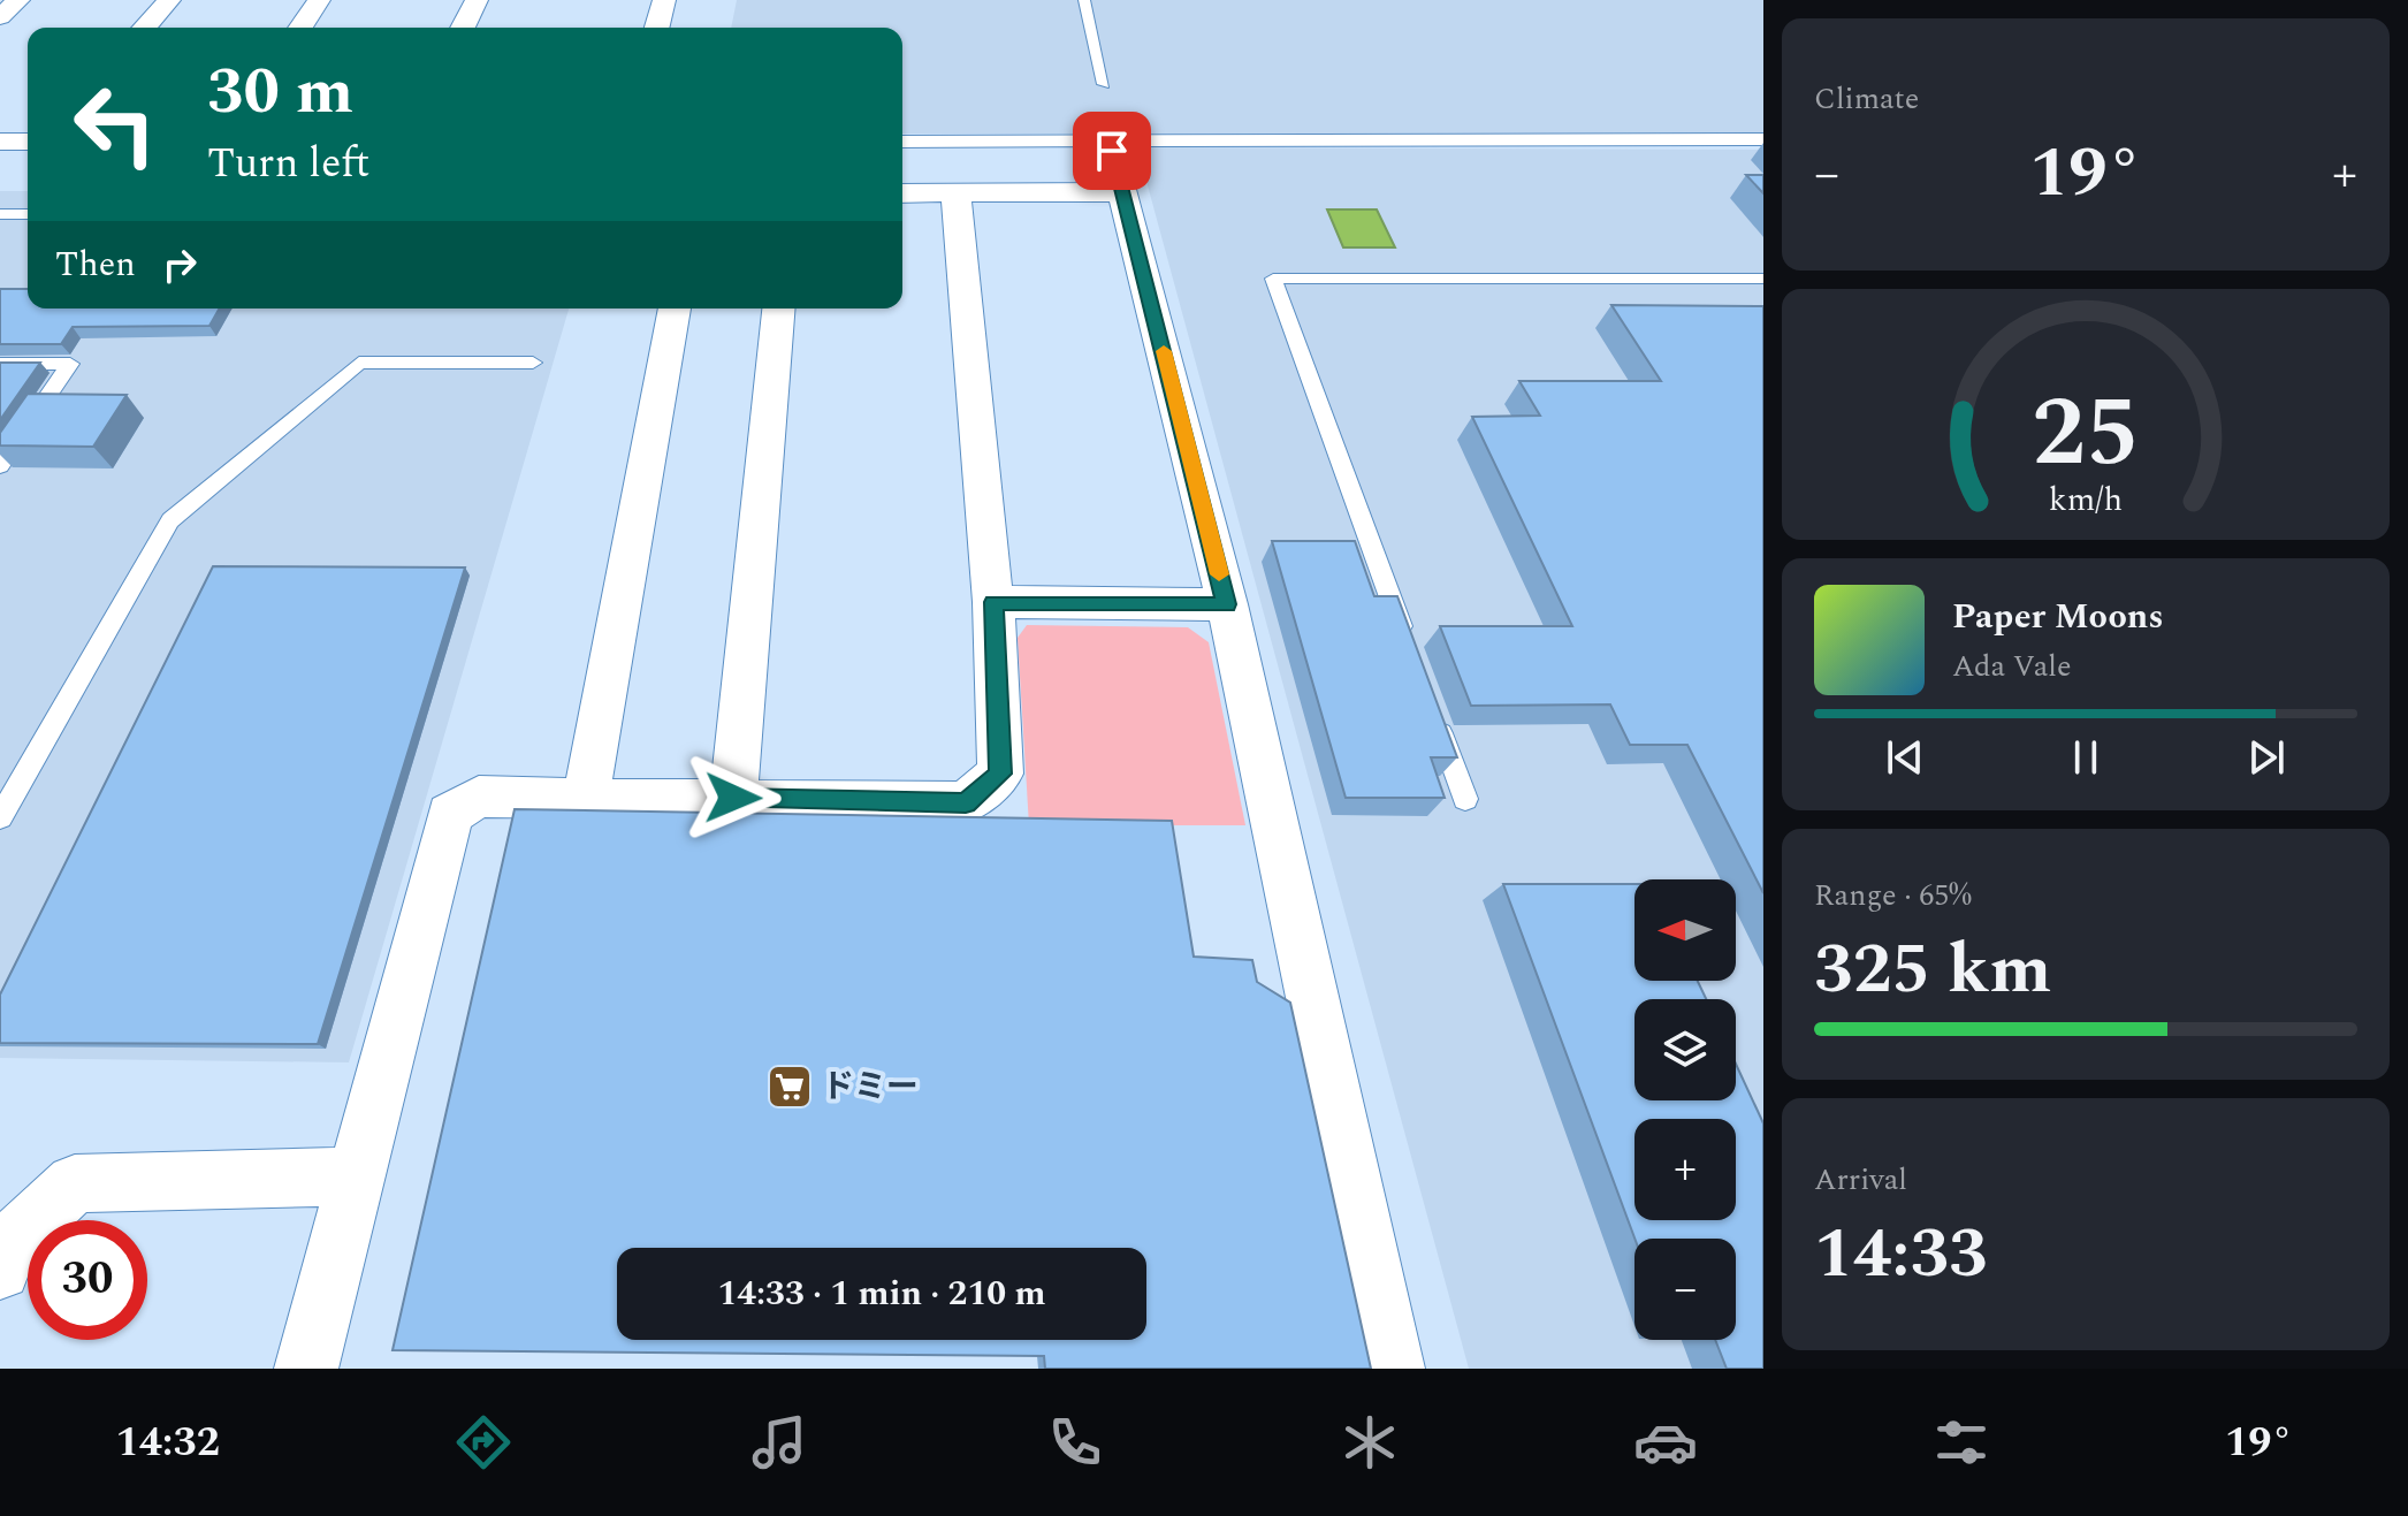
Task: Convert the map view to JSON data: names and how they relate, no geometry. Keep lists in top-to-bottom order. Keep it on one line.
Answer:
{"places":{"supermarket":["ドミー"]},"north":"left","page":{"tile":["Climate",["Range · 65%","325 km"],["Arrival","14:33"]],"turn":["30 m","Turn left"],"heat":["−","19°","+"],"then":"Then","song":["Paper Moons","Ada Vale"],"map_buttons":["+","−"],"limit":"30","trip":"14:33 · 1 min · 210 m","tabs":["14:32","19°"],"gauge":["25","km/h"]}}
